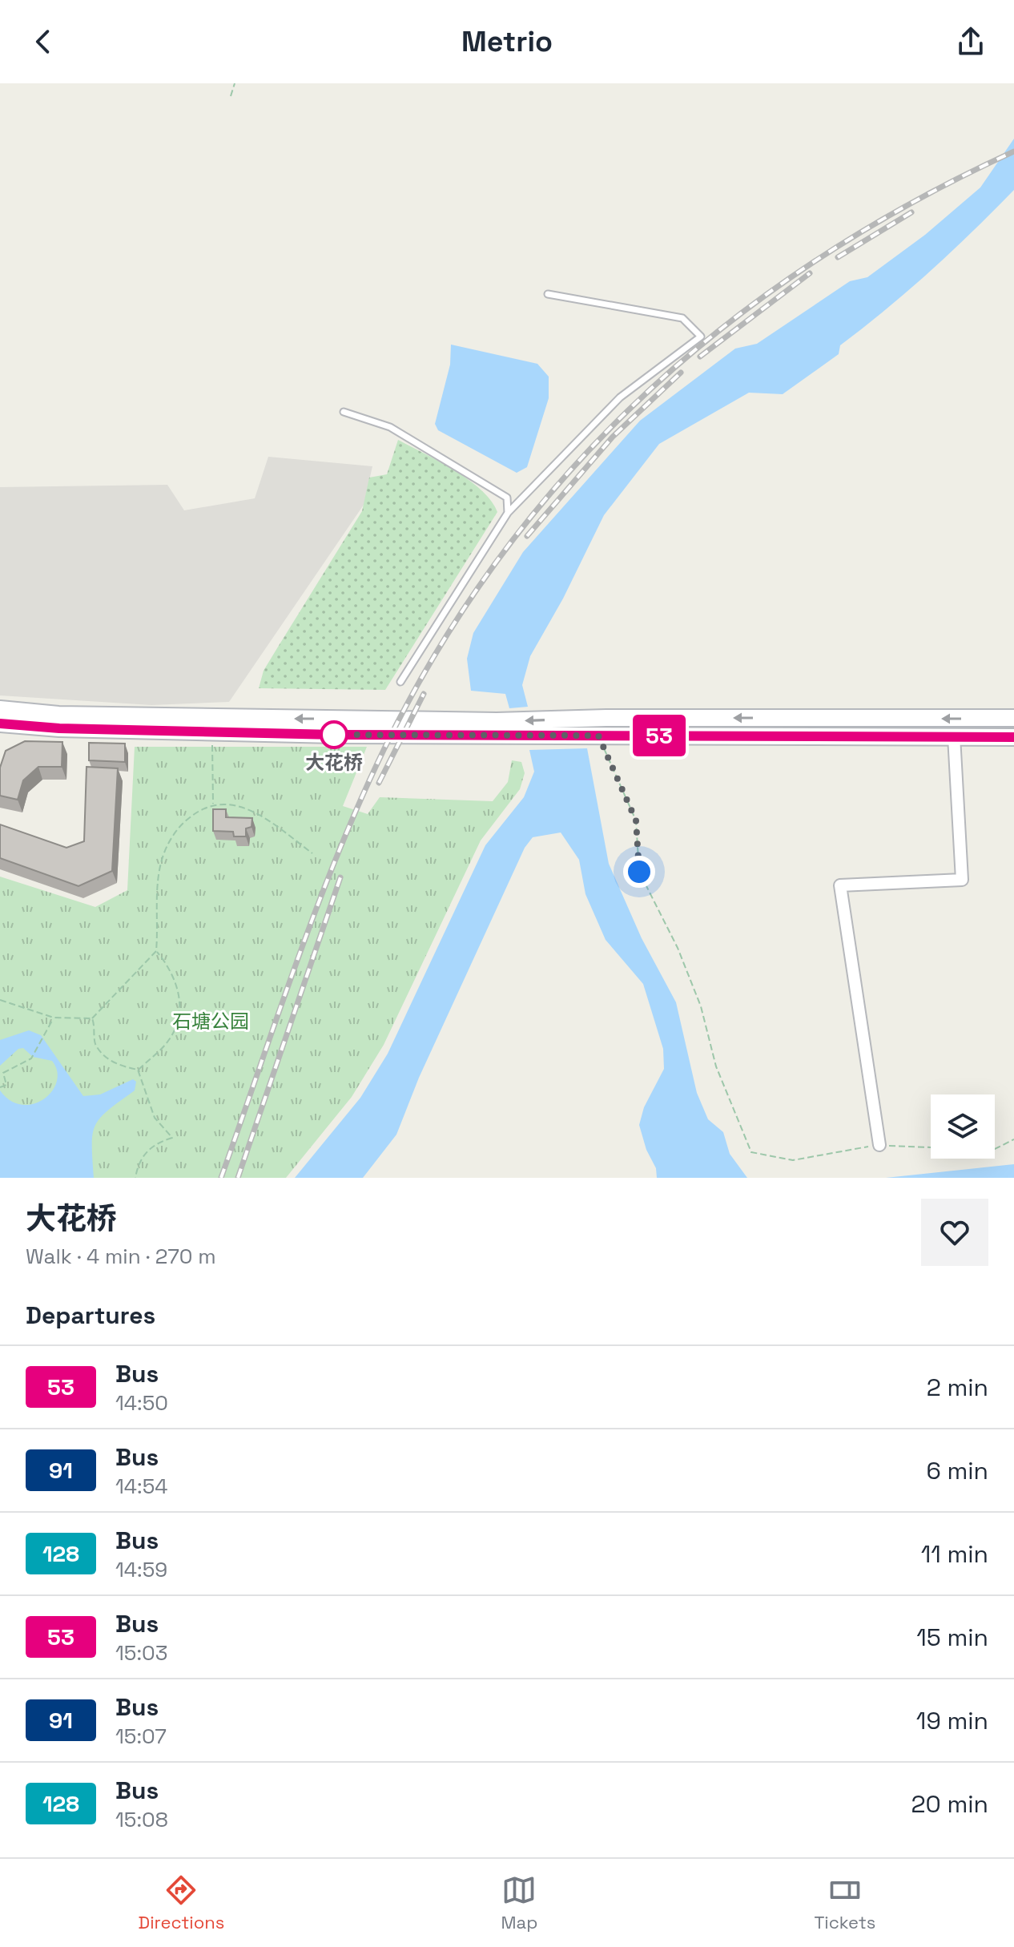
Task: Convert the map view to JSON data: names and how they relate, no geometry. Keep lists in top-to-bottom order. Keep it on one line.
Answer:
{"parks":["石塘公园"],"places":["大花桥"],"lines":["bus line 53"],"page":{"header":"Metrio","on_map":"53","heading":[["大花桥","Walk · 4 min · 270 m"],"Departures"],"list":[{"mark":"53","name":"Bus","note":"14:50","value":"2 min"},{"mark":"91","name":"Bus","note":"14:54","value":"6 min"},{"mark":"128","name":"Bus","note":"14:59","value":"11 min"},{"mark":"53","name":"Bus","note":"15:03","value":"15 min"},{"mark":"91","name":"Bus","note":"15:07","value":"19 min"},{"mark":"128","name":"Bus","note":"15:08","value":"20 min"}],"tabs":["Directions","Map","Tickets"]}}
